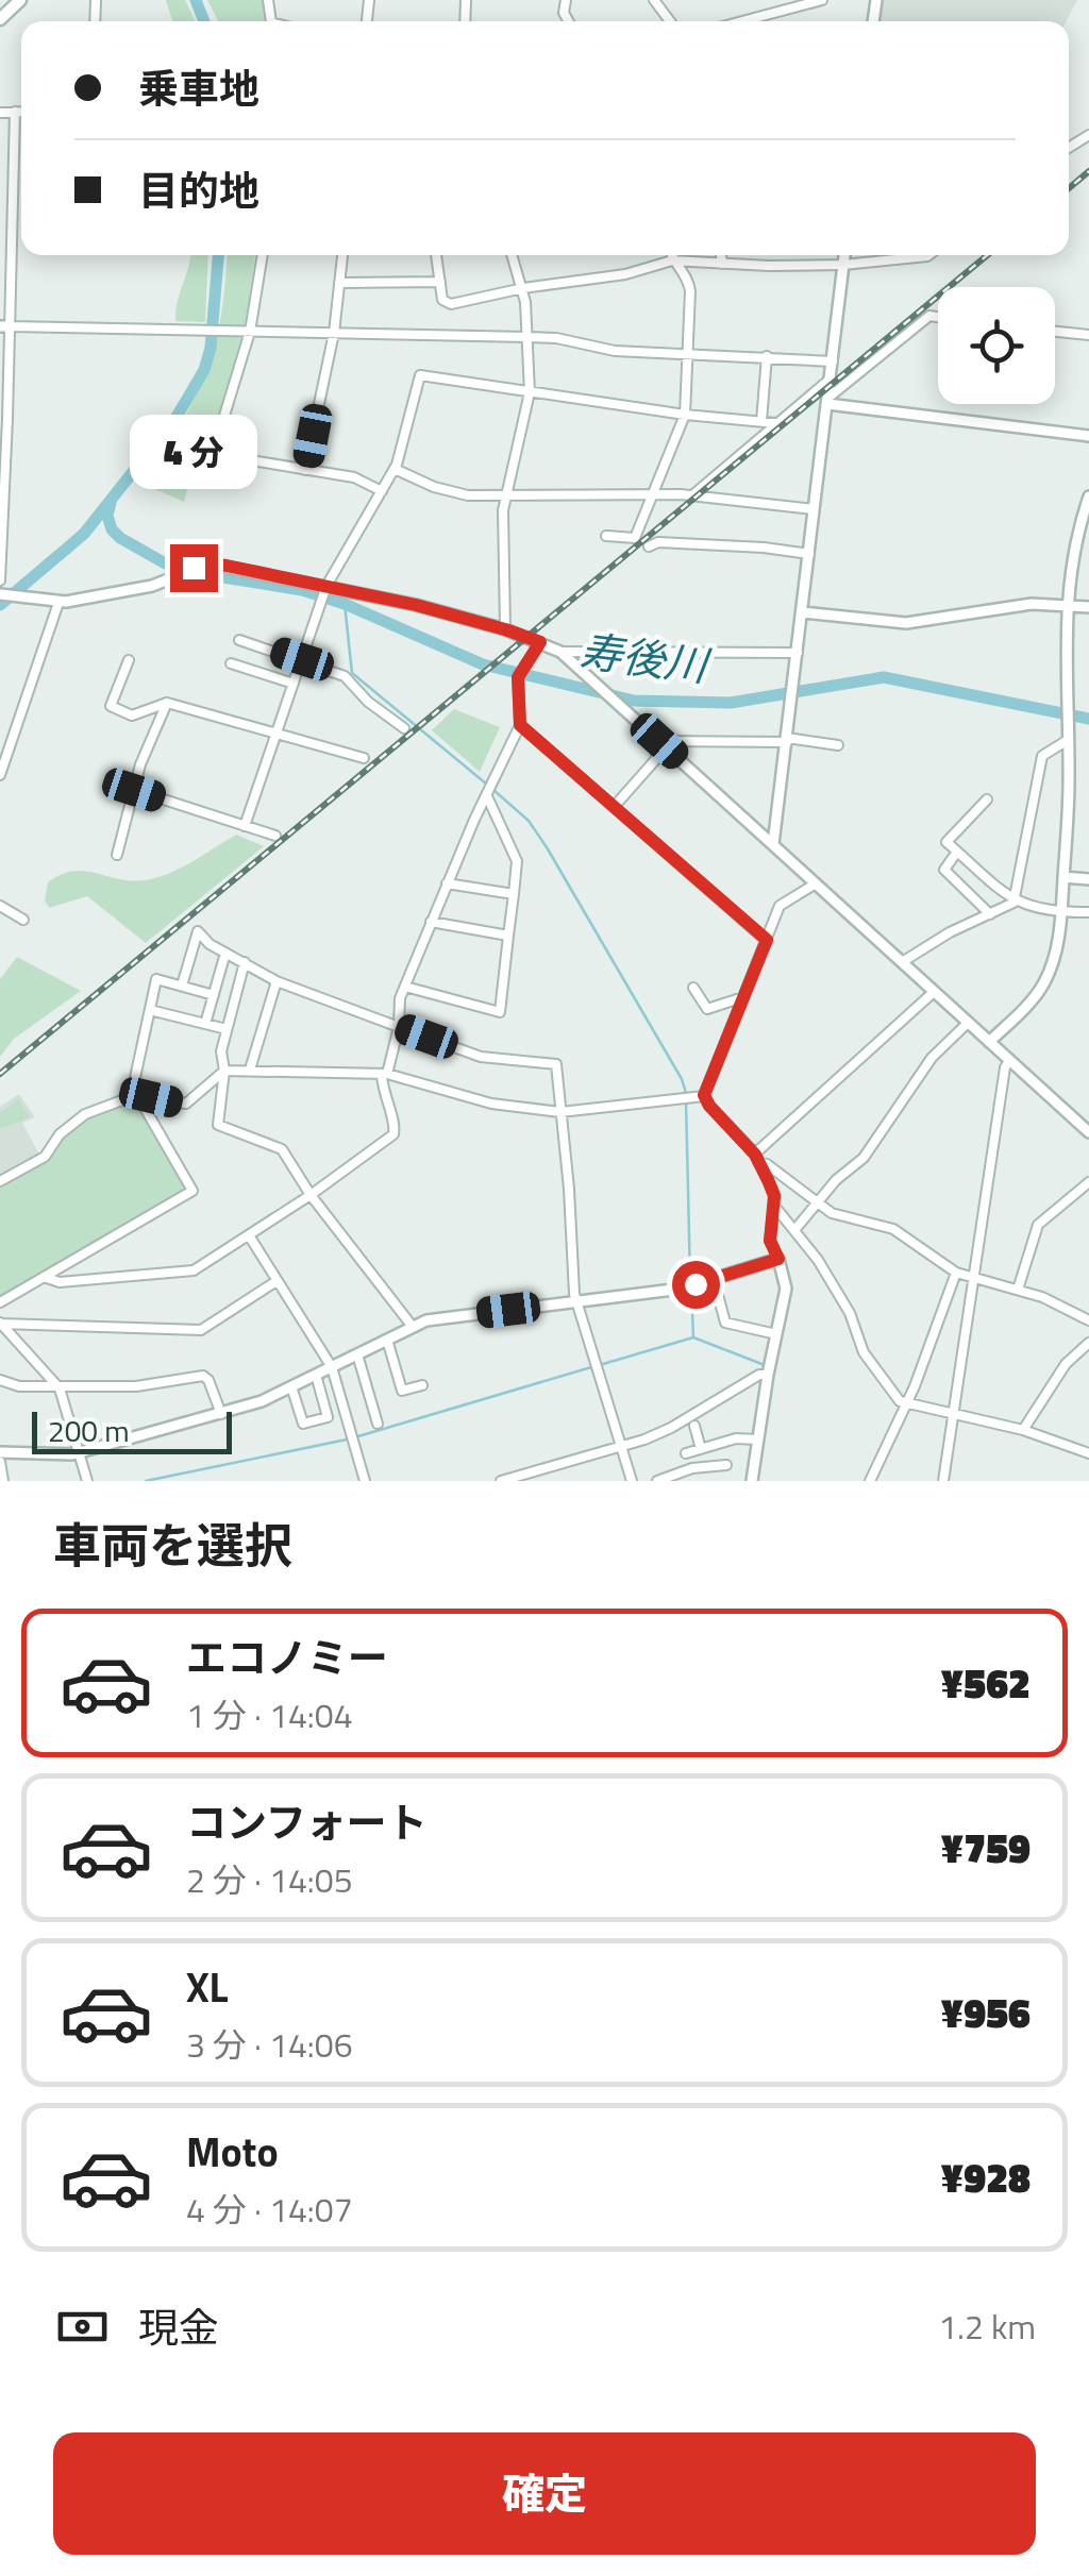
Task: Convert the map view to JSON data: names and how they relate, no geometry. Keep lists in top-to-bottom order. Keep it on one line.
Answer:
{"water":["寿後川"],"scale_bar":"200 m","page":{"banner":["乗車地","目的地"],"bubble":"4 分","scale":"200 m","heading":"車両を選択","list":[{"name":"エコノミー","note":"1 分 · 14:04","value":"¥562"},{"name":"コンフォート","note":"2 分 · 14:05","value":"¥759"},{"name":"XL","note":"3 分 · 14:06","value":"¥956"},{"name":"Moto","note":"4 分 · 14:07","value":"¥928"}],"pay":["現金","1.2 km"],"buttons":"確定"}}
